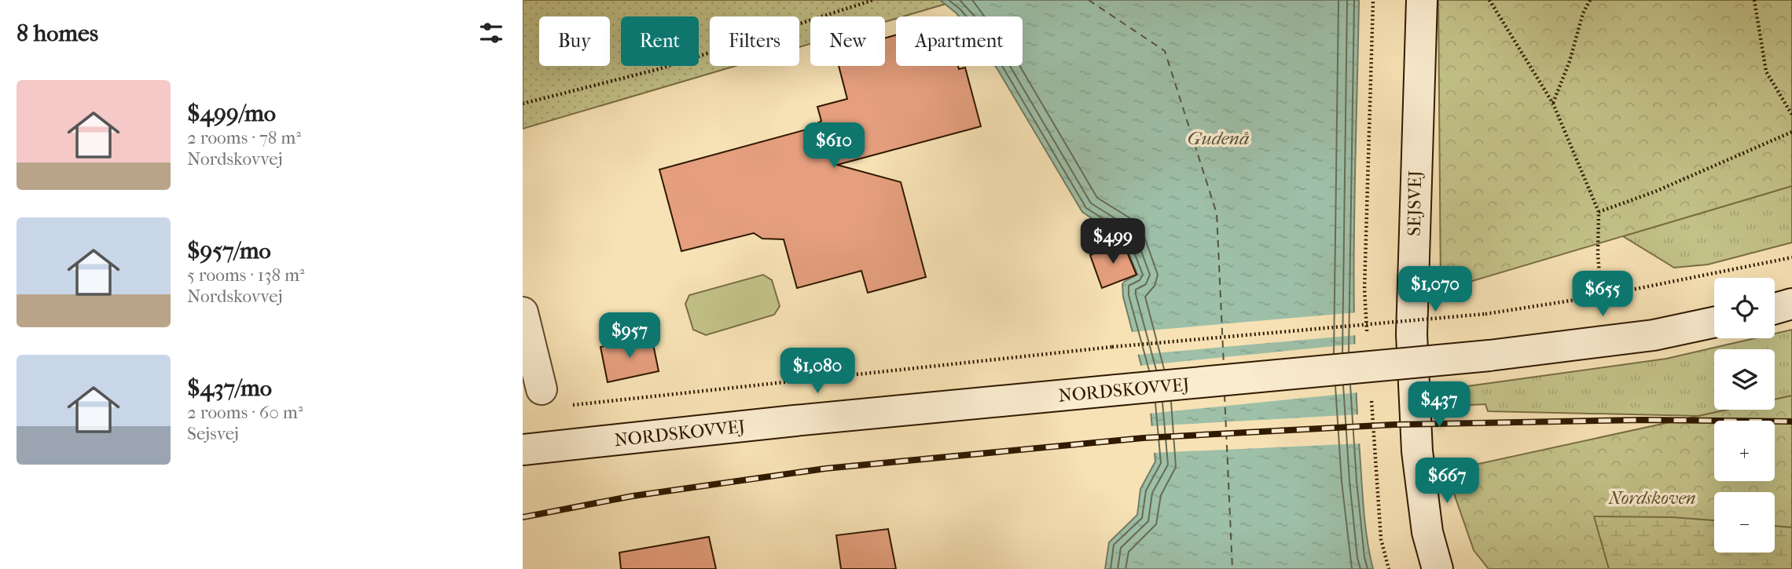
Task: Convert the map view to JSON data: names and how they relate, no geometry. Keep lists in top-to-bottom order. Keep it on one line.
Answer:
{"streets":{"street":["SEJSVEJ","NORDSKOVVEJ"]},"water":["Gudenå"],"parks":["Nordskoven"],"page":{"heading":"8 homes","chip":["Buy","Rent","Filters","New","Apartment"],"list":[{"name":"$499/mo","note":"2 rooms · 78 m² · Nordskovvej"},{"name":"$957/mo","note":"5 rooms · 138 m² · Nordskovvej"},{"name":"$437/mo","note":"2 rooms · 60 m² · Sejsvej"}],"price":["$610","$499","$1,070","$655","$957","$1,080","$437","$667"],"map_buttons":["+","−"]}}
